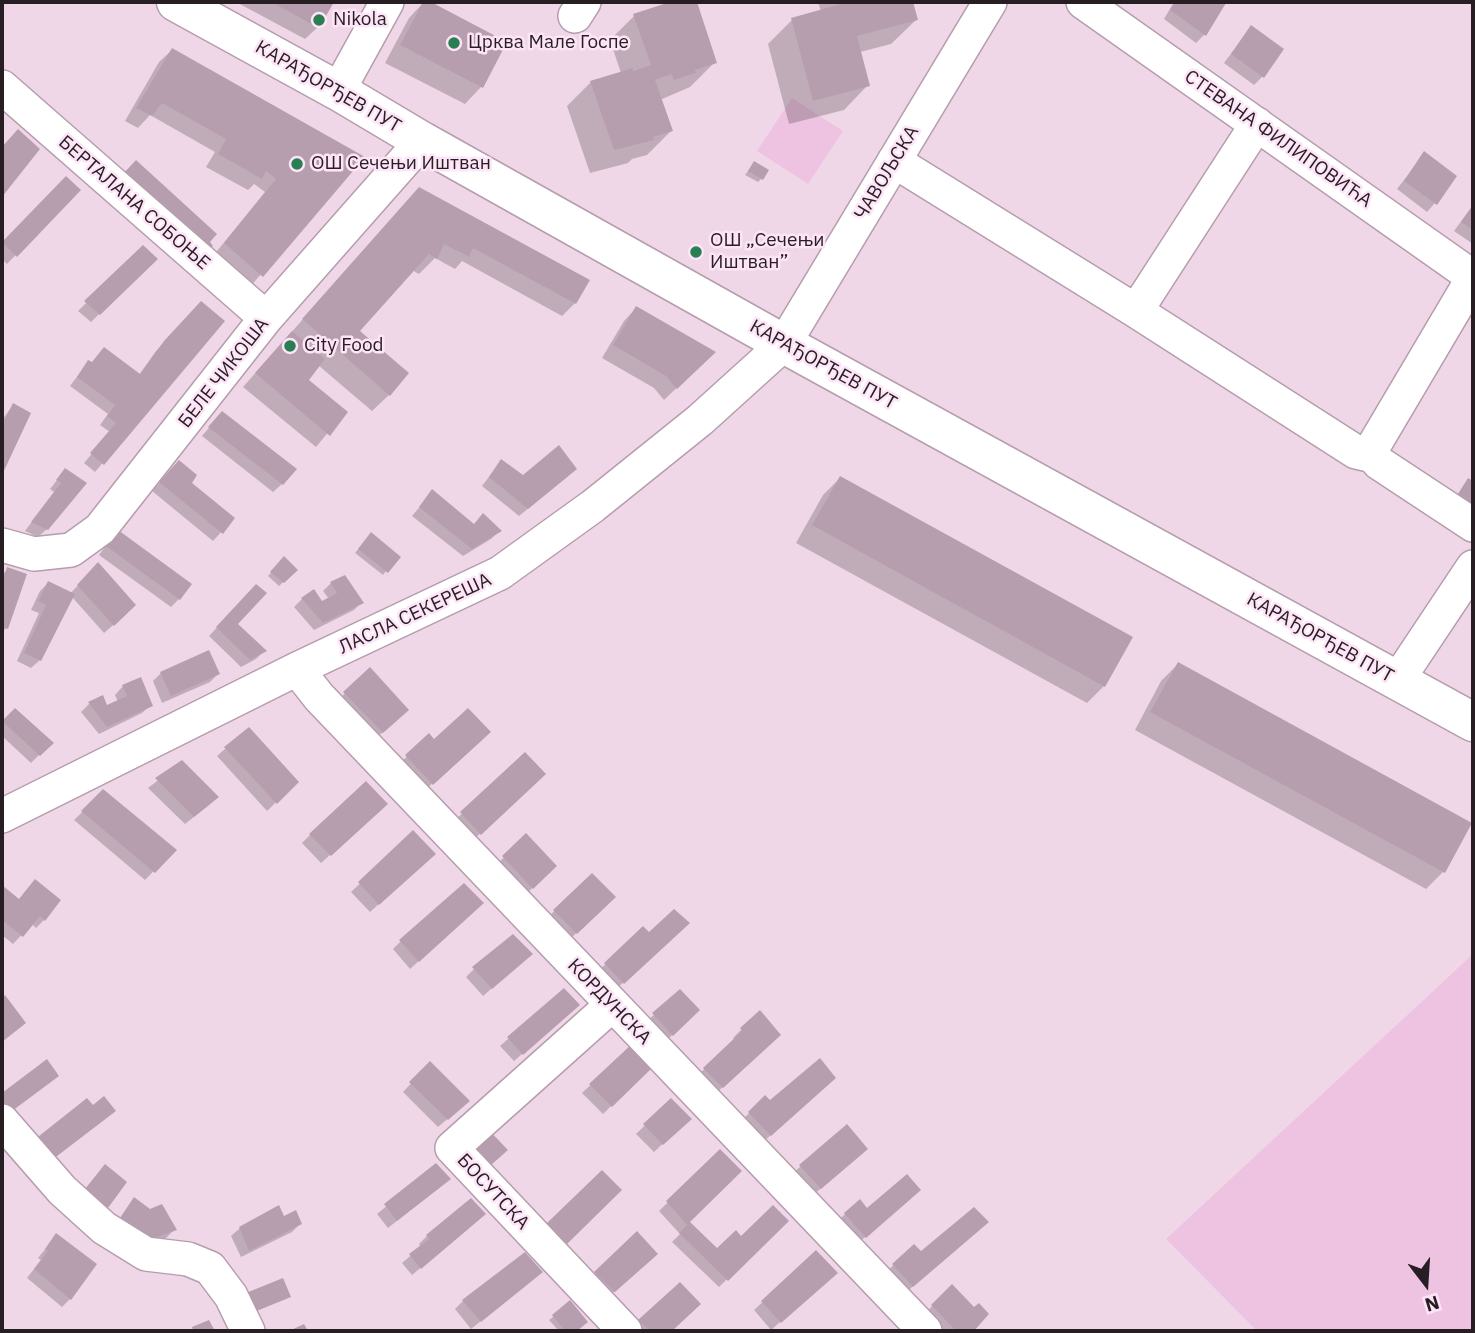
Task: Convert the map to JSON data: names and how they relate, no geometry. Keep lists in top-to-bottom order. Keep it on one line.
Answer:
{"streets":{"main road":["КАРАЂОРЂЕВ ПУТ"],"street":["СТЕВАНА ФИЛИПОВИЋА","ЧАВОЉСКА","БЕРТАЛАНА СОБОЊЕ","БЕЛЕ ЧИКОША","ЛАСЛА СЕКЕРЕША","КОРДУНСКА","БОСУТСКА"]},"crossings":[["КАРАЂОРЂЕВ ПУТ","ЧАВОЉСКА"],["КАРАЂОРЂЕВ ПУТ","БЕЛЕ ЧИКОША"],["КАРАЂОРЂЕВ ПУТ","ЛАСЛА СЕКЕРЕША"],["ЧАВОЉСКА","ЛАСЛА СЕКЕРЕША"],["БЕРТАЛАНА СОБОЊЕ","БЕЛЕ ЧИКОША"],["ЛАСЛА СЕКЕРЕША","КОРДУНСКА"],["КОРДУНСКА","БОСУТСКА"]],"places":["Nikola","Црква Мале Госпе","ОШ Сечењи Иштван","ОШ „Сечењи Иштван”","City Food"],"north":"bottom"}
